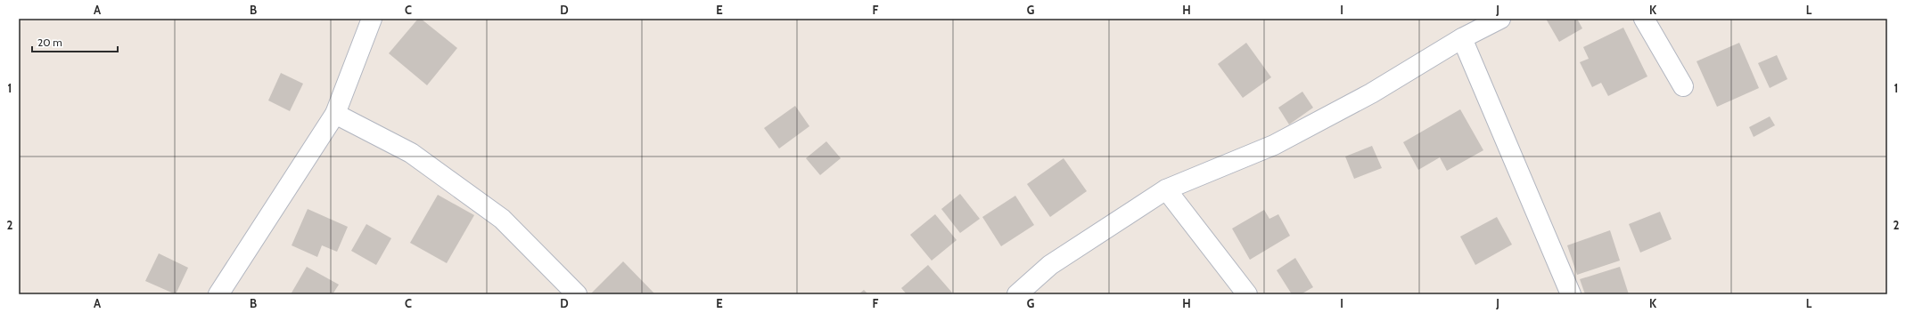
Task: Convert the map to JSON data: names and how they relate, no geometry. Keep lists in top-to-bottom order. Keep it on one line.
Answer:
{"scale_bar":"20 m","grid":{"columns":["A","B","C","D","E","F","G","H","I","J","K","L"],"rows":["1","2"]}}
